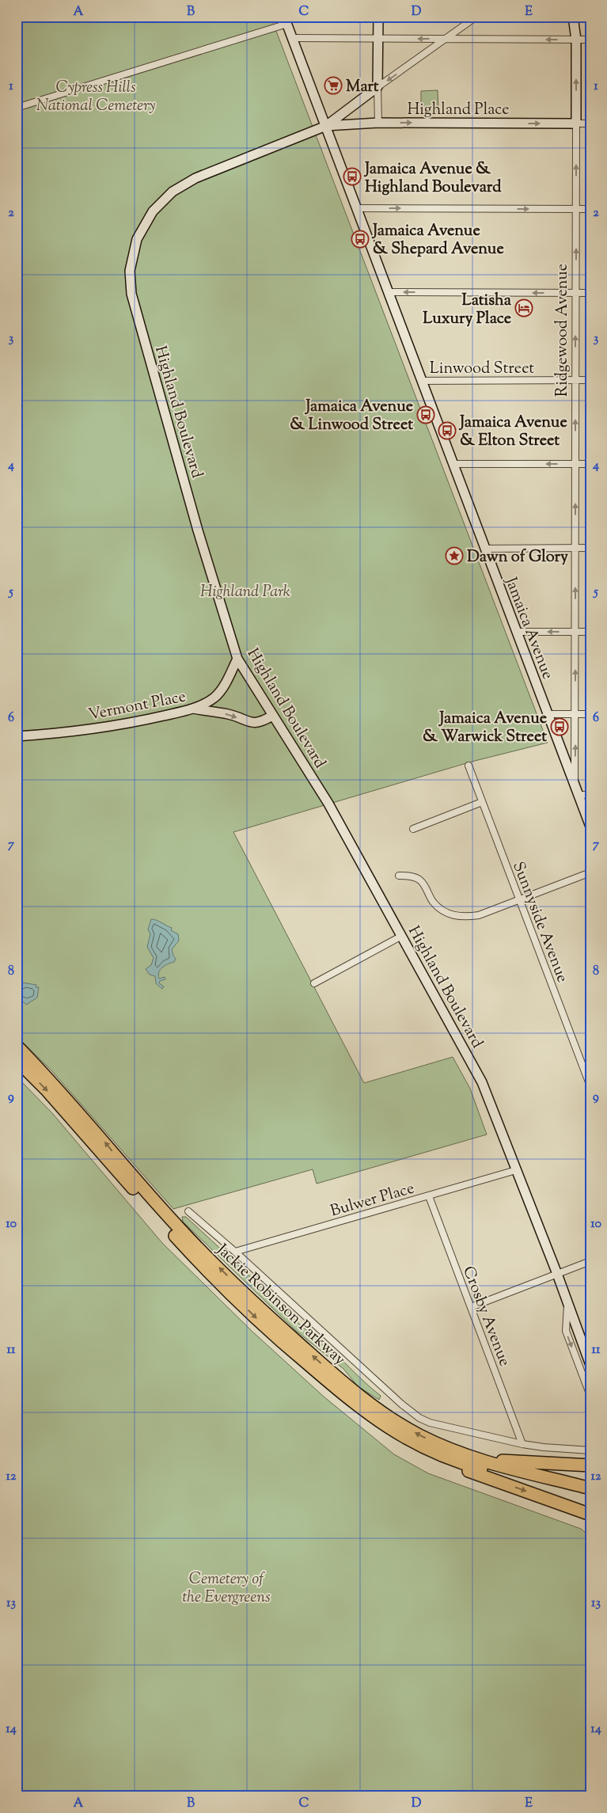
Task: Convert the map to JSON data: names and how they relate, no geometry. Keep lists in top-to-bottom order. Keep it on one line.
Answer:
{"streets":{"highway":["Jackie Robinson Parkway"],"main road":["Highland Place","Ridgewood Avenue","Highland Boulevard","Jamaica Avenue","Vermont Place"],"street":["Linwood Street","Sunnyside Avenue","Bulwer Place","Crosby Avenue"]},"crossings":[["Highland Place","Ridgewood Avenue"],["Highland Place","Highland Boulevard"],["Highland Place","Jamaica Avenue"],["Ridgewood Avenue","Linwood Street"],["Ridgewood Avenue","Jamaica Avenue"],["Linwood Street","Jamaica Avenue"],["Highland Boulevard","Jamaica Avenue"],["Highland Boulevard","Vermont Place"],["Highland Boulevard","Bulwer Place"],["Bulwer Place","Jackie Robinson Parkway"],["Bulwer Place","Crosby Avenue"],["Jackie Robinson Parkway","Crosby Avenue"]],"one_way":["Highland Place","Ridgewood Avenue"],"parks":["Cypress Hills National Cemetery","Highland Park","Cemetery of the Evergreens"],"places":{"supermarket":["Mart"],"bus stop":["Jamaica Avenue & Highland Boulevard","Jamaica Avenue & Shepard Avenue","Jamaica Avenue & Linwood Street","Jamaica Avenue & Elton Street","Jamaica Avenue & Warwick Street"],"hotel":["Latisha Luxury Place"],"place":["Dawn of Glory"]},"grid":{"columns":["A","B","C","D","E"],"rows":["1","2","3","4","5","6","7","8","9","10","11","12","13","14"]}}
